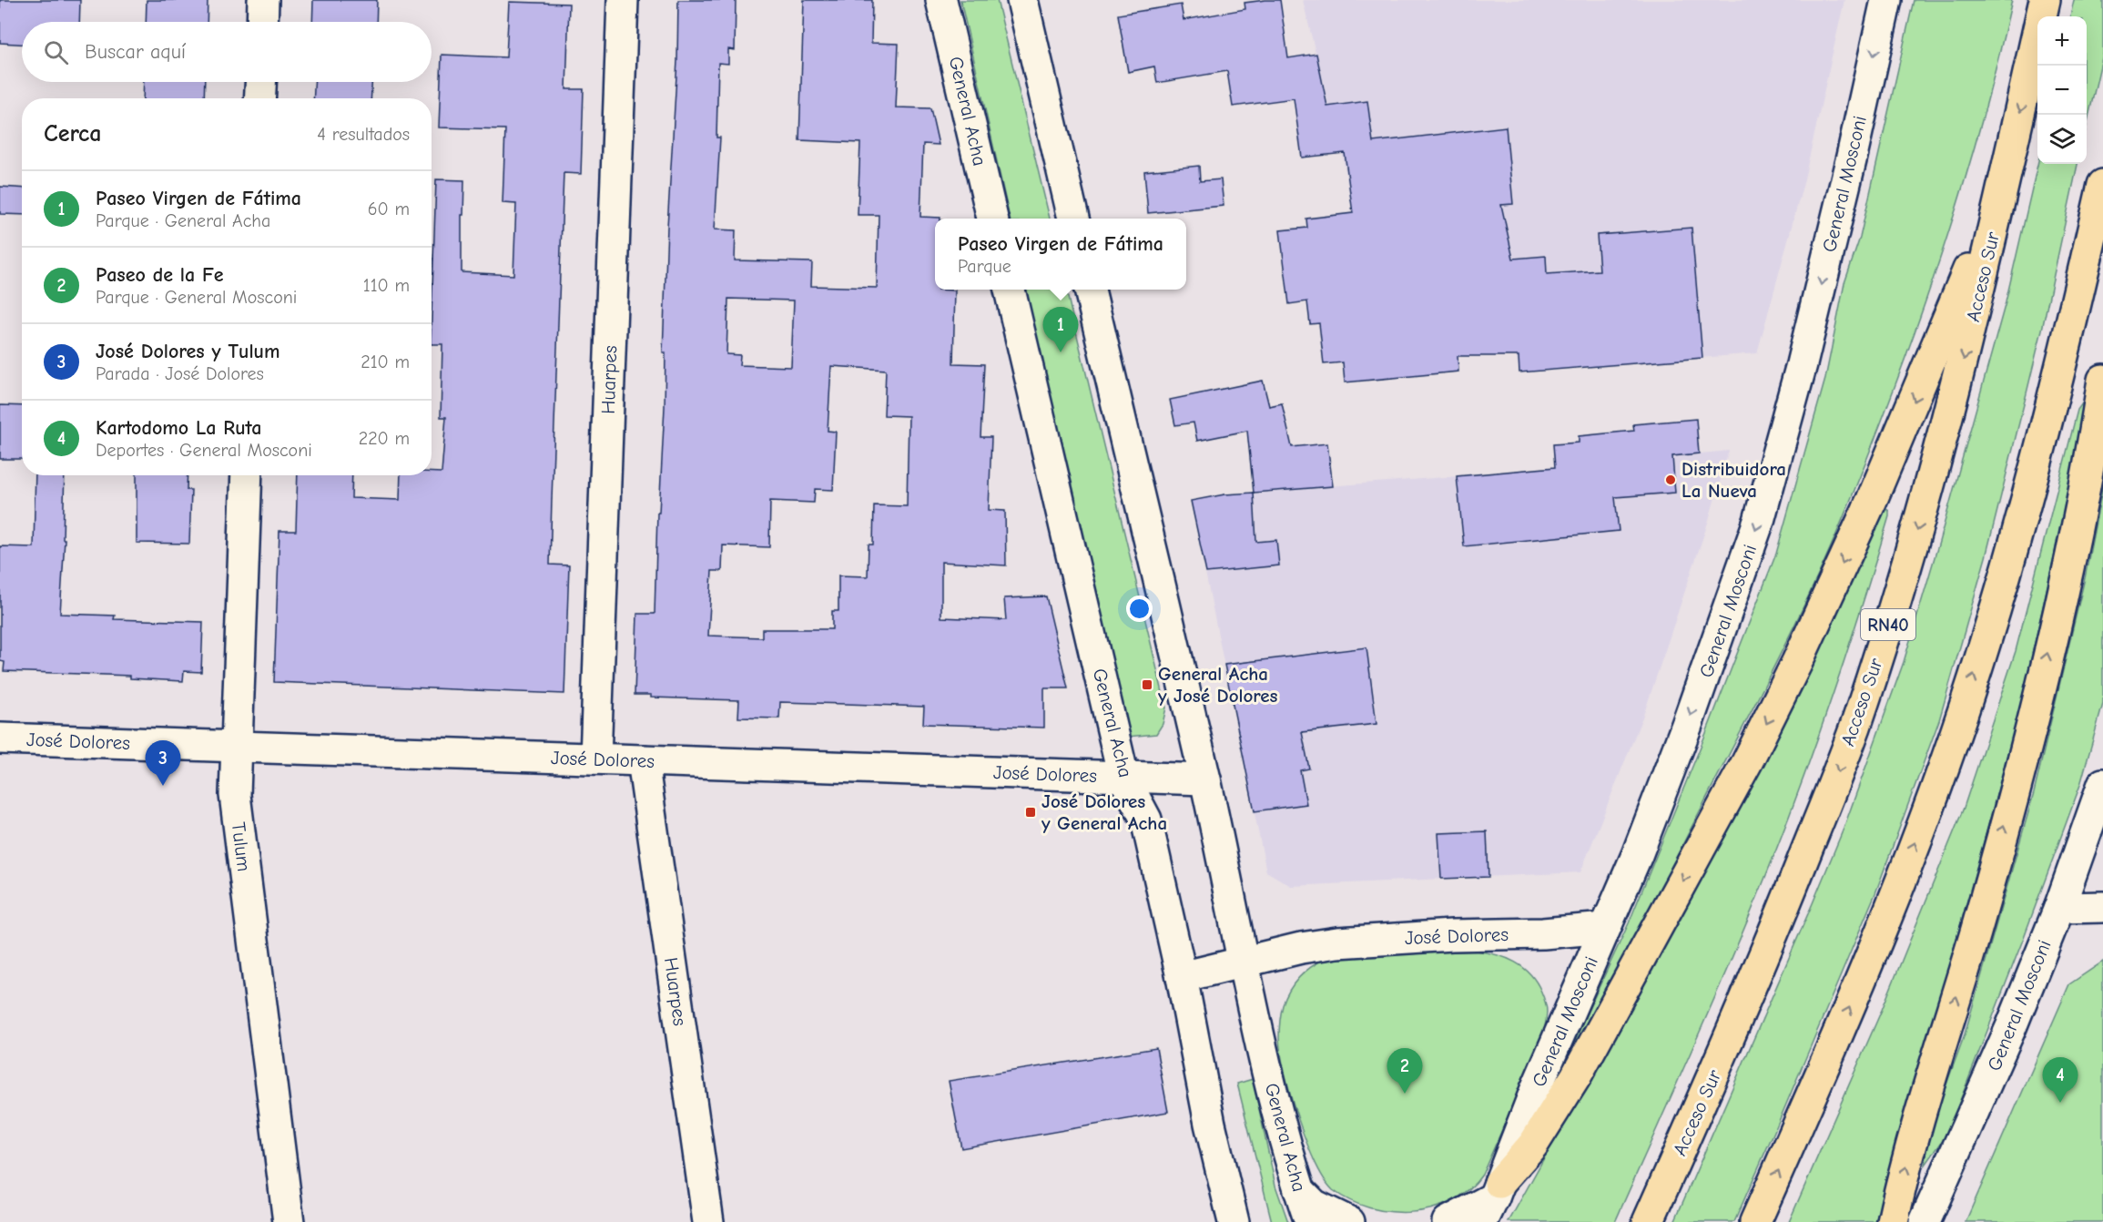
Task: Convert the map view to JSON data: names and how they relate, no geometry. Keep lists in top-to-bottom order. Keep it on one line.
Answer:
{"streets":{"highway":["Acceso Sur","RN40"],"street":["General Acha","General Mosconi","Huarpes","José Dolores","Tulum"]},"crossings":[["General Acha","José Dolores"],["General Mosconi","José Dolores"],["Huarpes","José Dolores"],["José Dolores","Tulum"]],"one_way":["General Mosconi"],"places":{"other":["Distribuidora La Nueva"],"transit":["General Acha y José Dolores","José Dolores y General Acha"]},"page":{"map_buttons":["+","−"],"search":"Buscar aquí","heading":["Cerca","4 resultados"],"list":[{"mark":"1","name":"Paseo Virgen de Fátima","note":"Parque · General Acha","value":"60 m"},{"mark":"2","name":"Paseo de la Fe","note":"Parque · General Mosconi","value":"110 m"},{"mark":"3","name":"José Dolores y Tulum","note":"Parada · José Dolores","value":"210 m"},{"mark":"4","name":"Kartodomo La Ruta","note":"Deportes · General Mosconi","value":"220 m"}],"popup":["Paseo Virgen de Fátima","Parque"],"pins":["1","3","2","4"]}}
